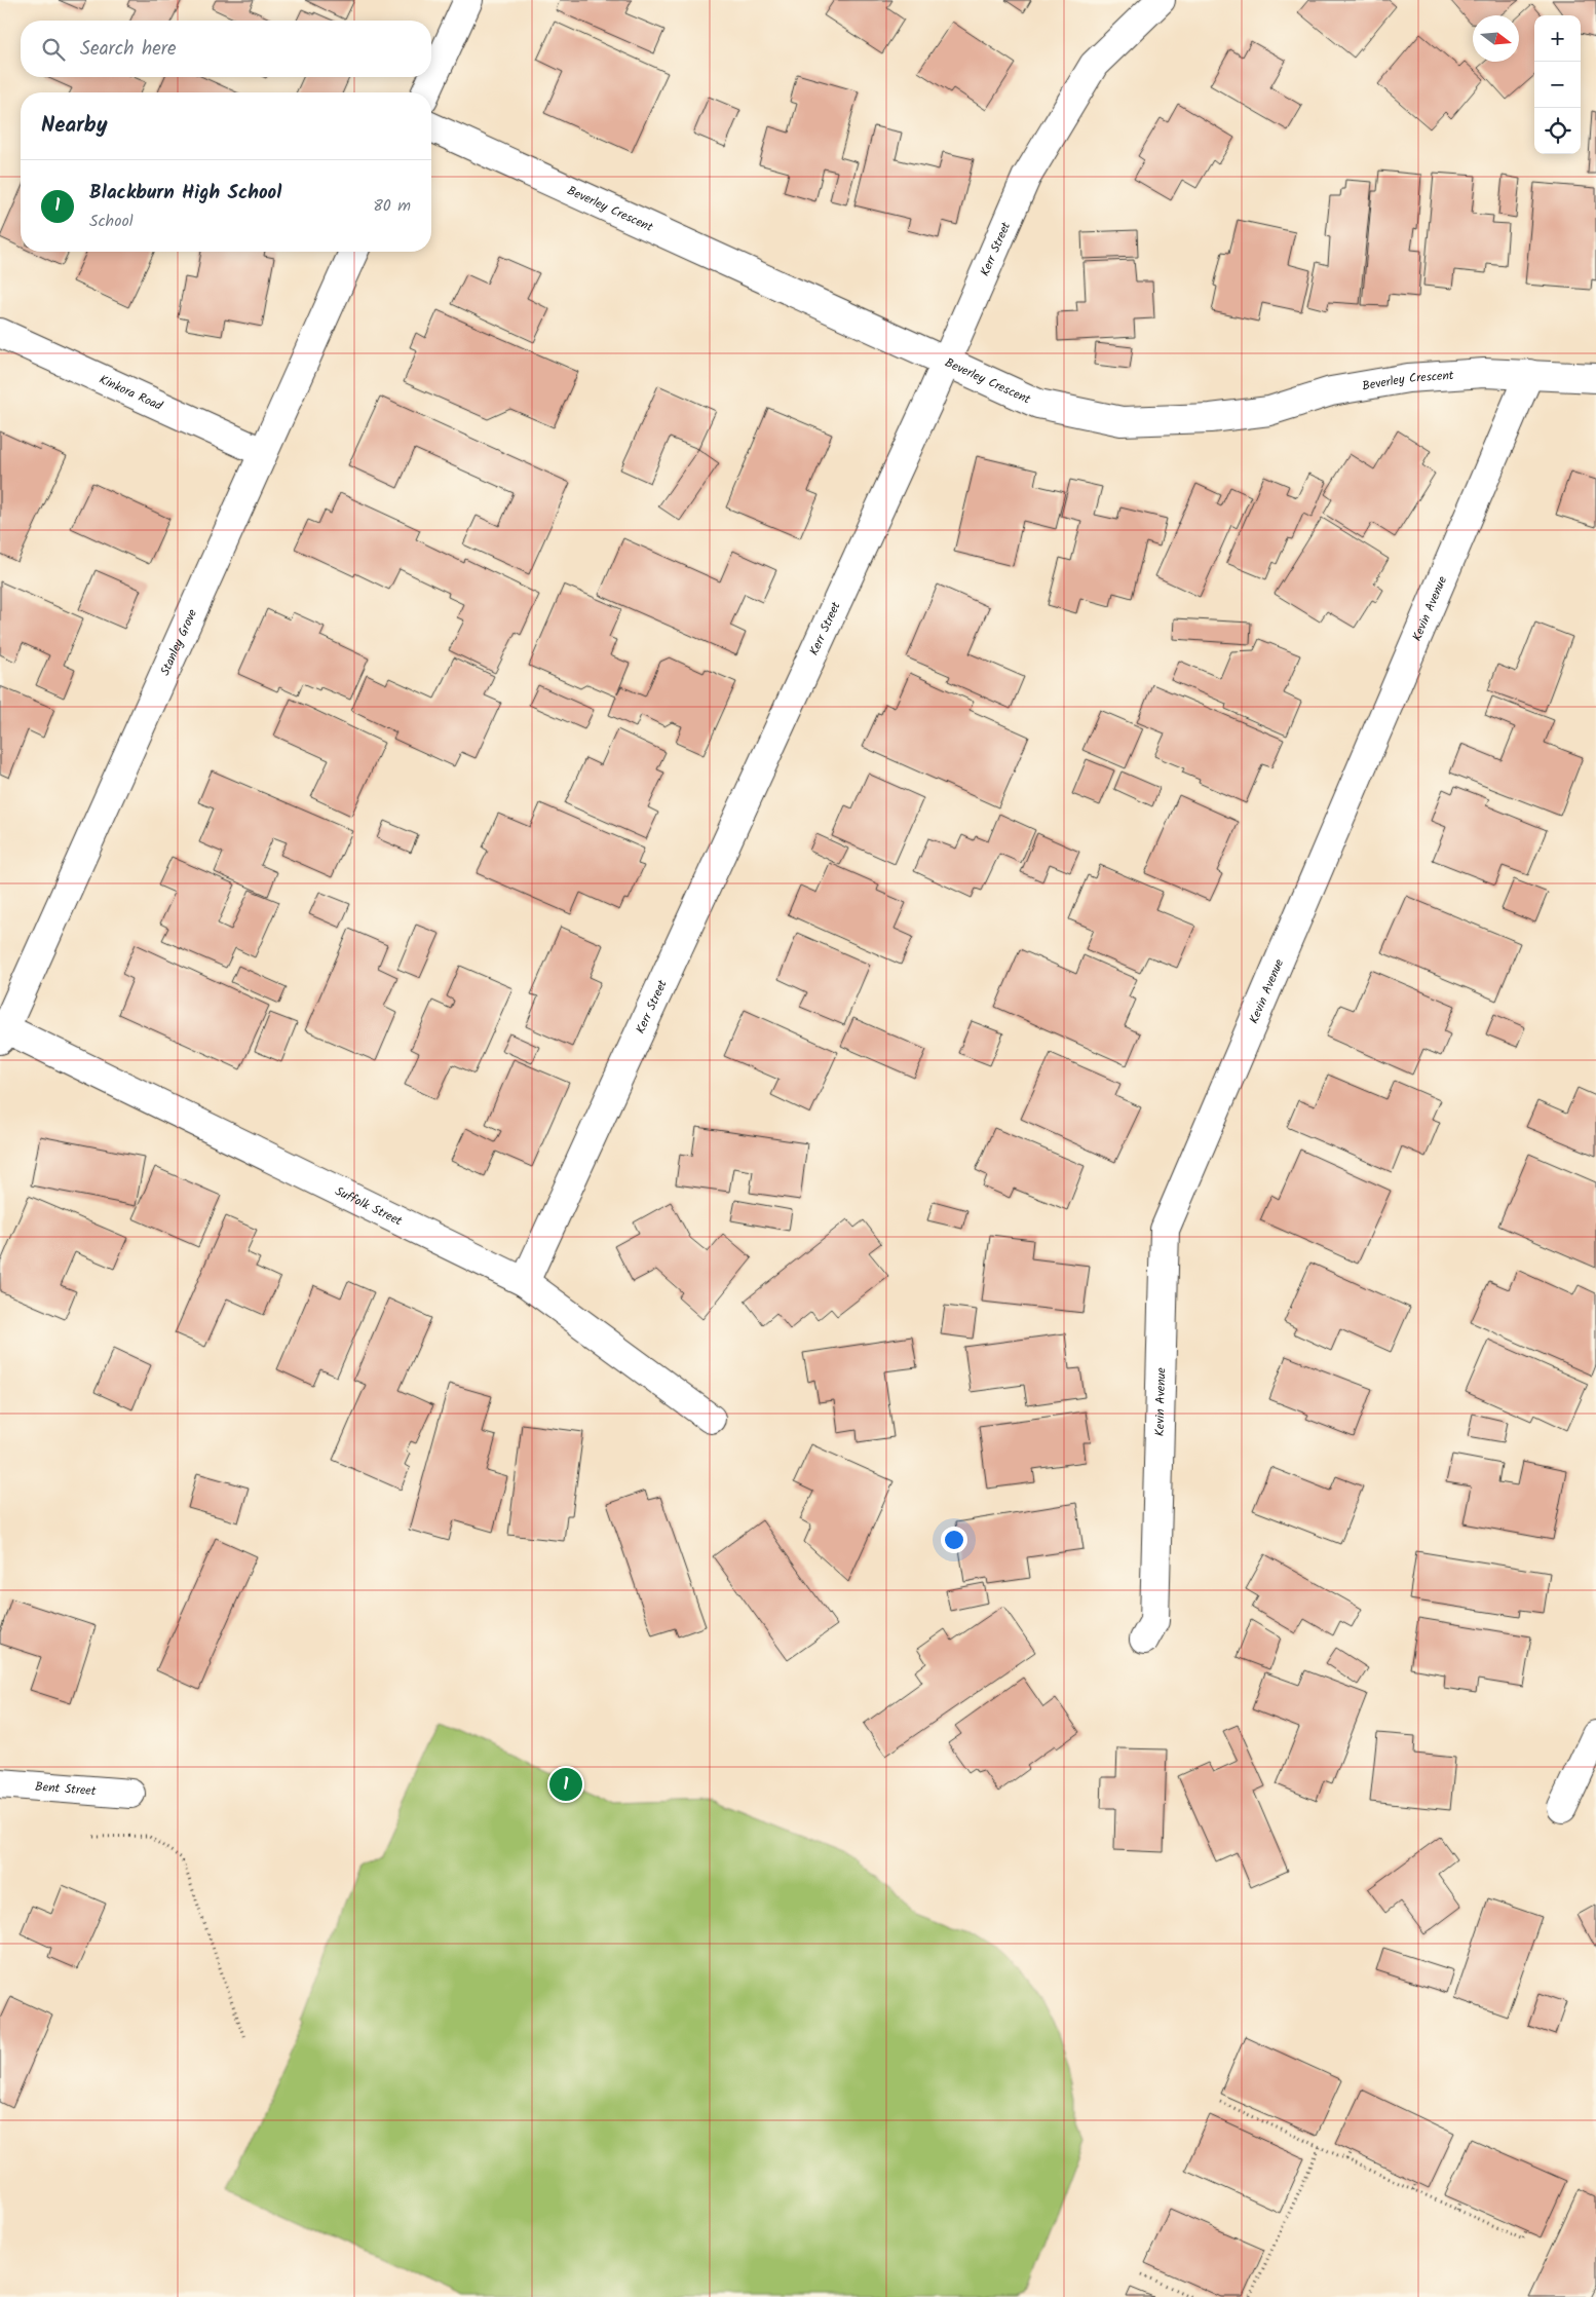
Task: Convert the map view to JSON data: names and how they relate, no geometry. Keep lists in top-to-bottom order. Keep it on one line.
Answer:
{"streets":{"street":["Beverley Crescent","Kerr Street","Kinkora Road","Kevin Avenue","Stanley Grove","Suffolk Street","Bent Street"]},"crossings":[["Beverley Crescent","Kerr Street"],["Beverley Crescent","Kevin Avenue"],["Kerr Street","Suffolk Street"],["Kinkora Road","Stanley Grove"],["Stanley Grove","Suffolk Street"]],"north":"right","page":{"map_buttons":["+","−"],"search":"Search here","heading":"Nearby","list":[{"mark":"1","name":"Blackburn High School","note":"School","value":"80 m"}],"pins":"1"}}
